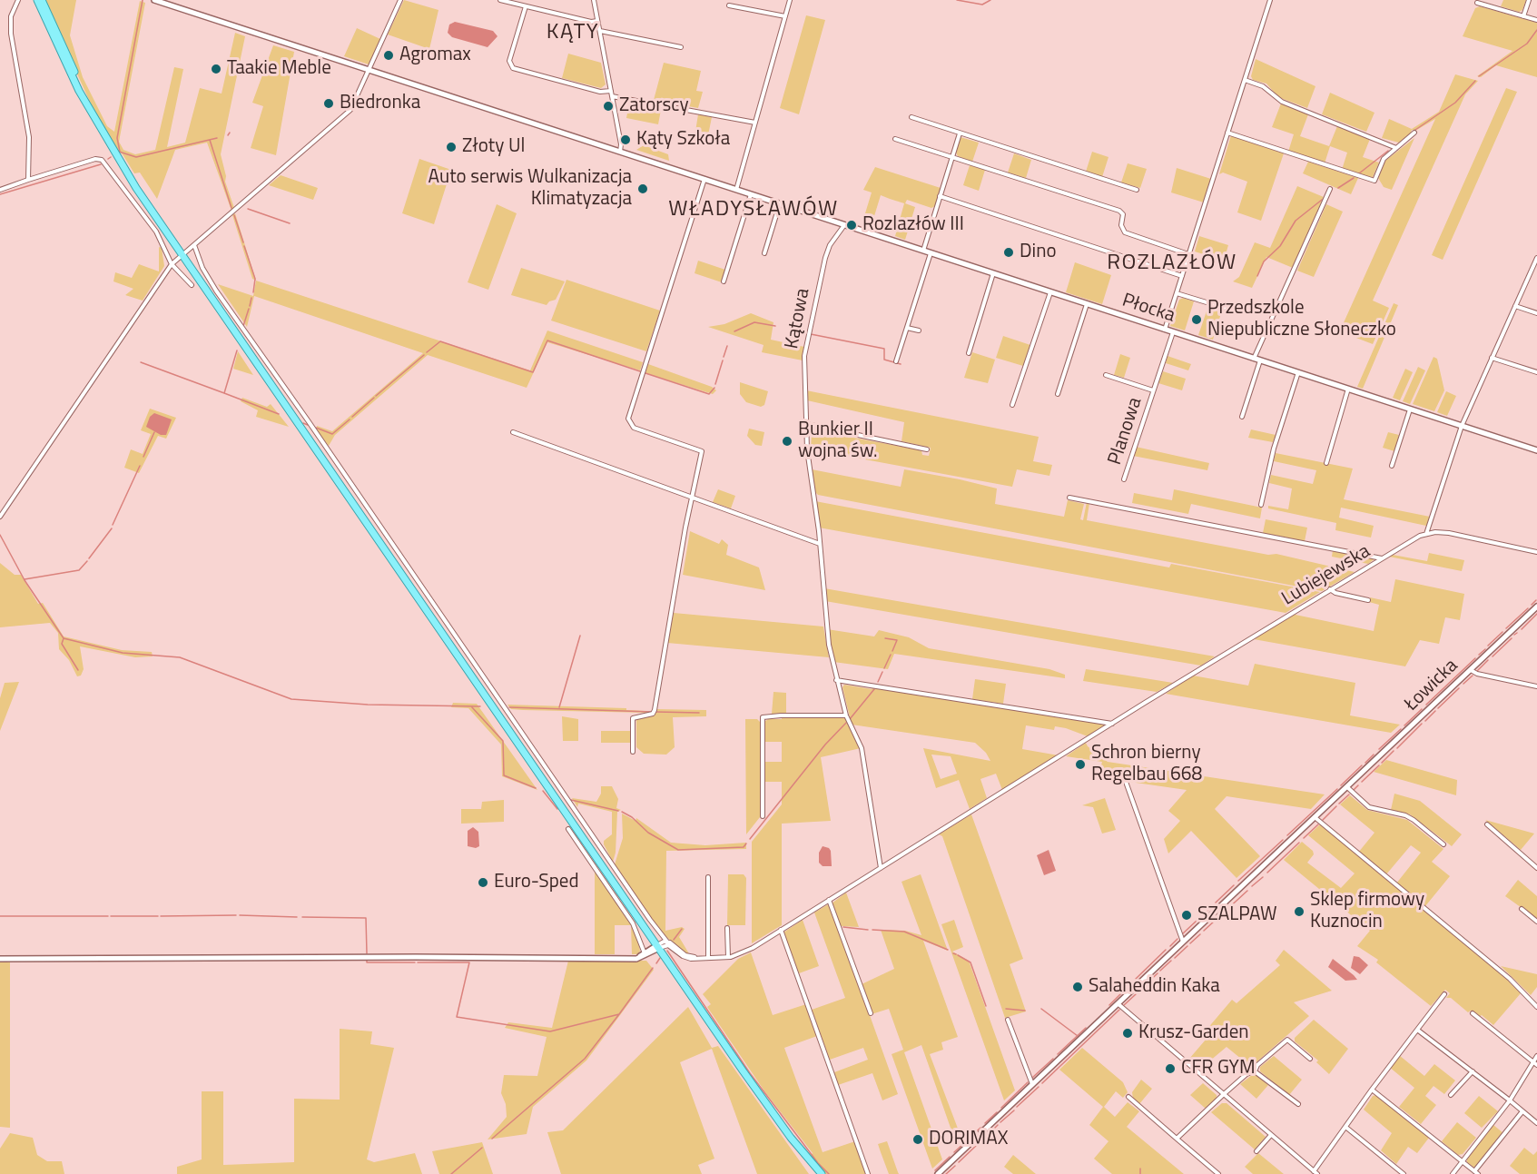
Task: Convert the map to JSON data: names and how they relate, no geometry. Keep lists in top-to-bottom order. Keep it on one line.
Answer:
{"streets":{"street":["Płocka","Kątowa","Planowa","Lubiejewska","Łowicka"]},"crossings":[["Płocka","Kątowa"],["Płocka","Planowa"],["Kątowa","Lubiejewska"]],"districts":["KĄTY","WŁADYSŁAWÓW","ROZLAZŁÓW"],"places":["Agromax","Taakie Meble","Biedronka","Zatorscy","Kąty Szkoła","Złoty Ul","Auto serwis Wulkanizacja Klimatyzacja","Rozlazłów III","Dino","Przedszkole Niepubliczne Słoneczko","Bunkier II wojna św.","Schron bierny Regelbau 668","Euro-Sped","Sklep firmowy Kuznocin","SZALPAW","Salaheddin Kaka","Krusz-Garden","CFR GYM","DORIMAX"]}
